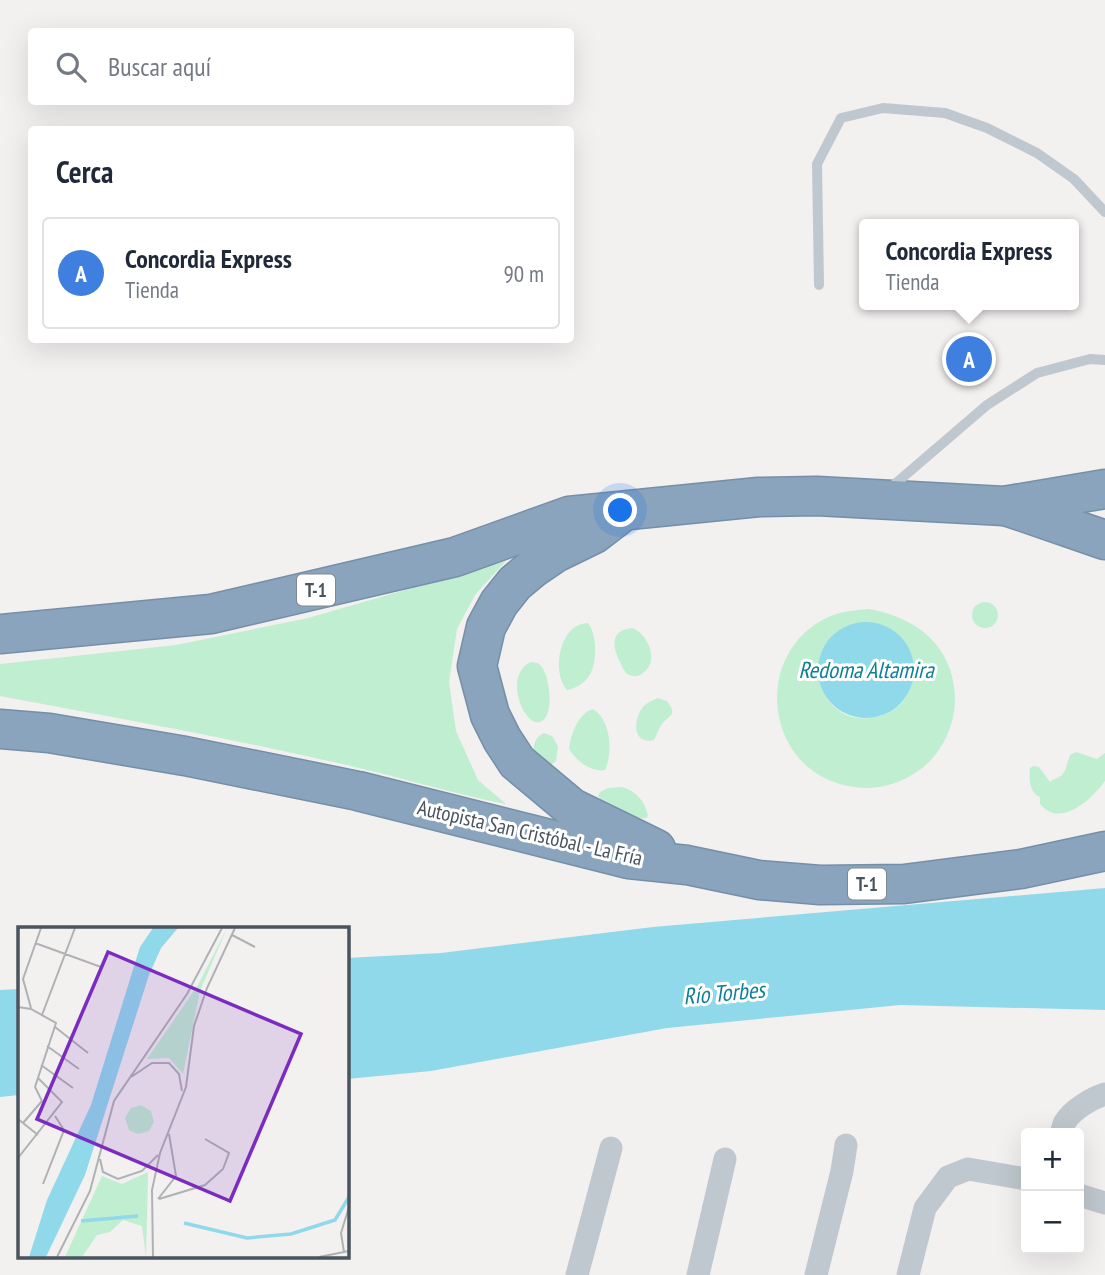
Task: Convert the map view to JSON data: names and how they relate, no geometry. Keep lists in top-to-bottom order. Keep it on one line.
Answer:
{"streets":{"highway":["T-1","Autopista San Cristóbal - La Fría"]},"water":["Redoma Altamira","Río Torbes"],"page":{"search":"Buscar aquí","heading":"Cerca","list":[{"mark":"A","name":"Concordia Express","note":"Tienda","value":"90 m"}],"popup":["Concordia Express","Tienda"],"pins":"A","map_buttons":["+","−"]}}
